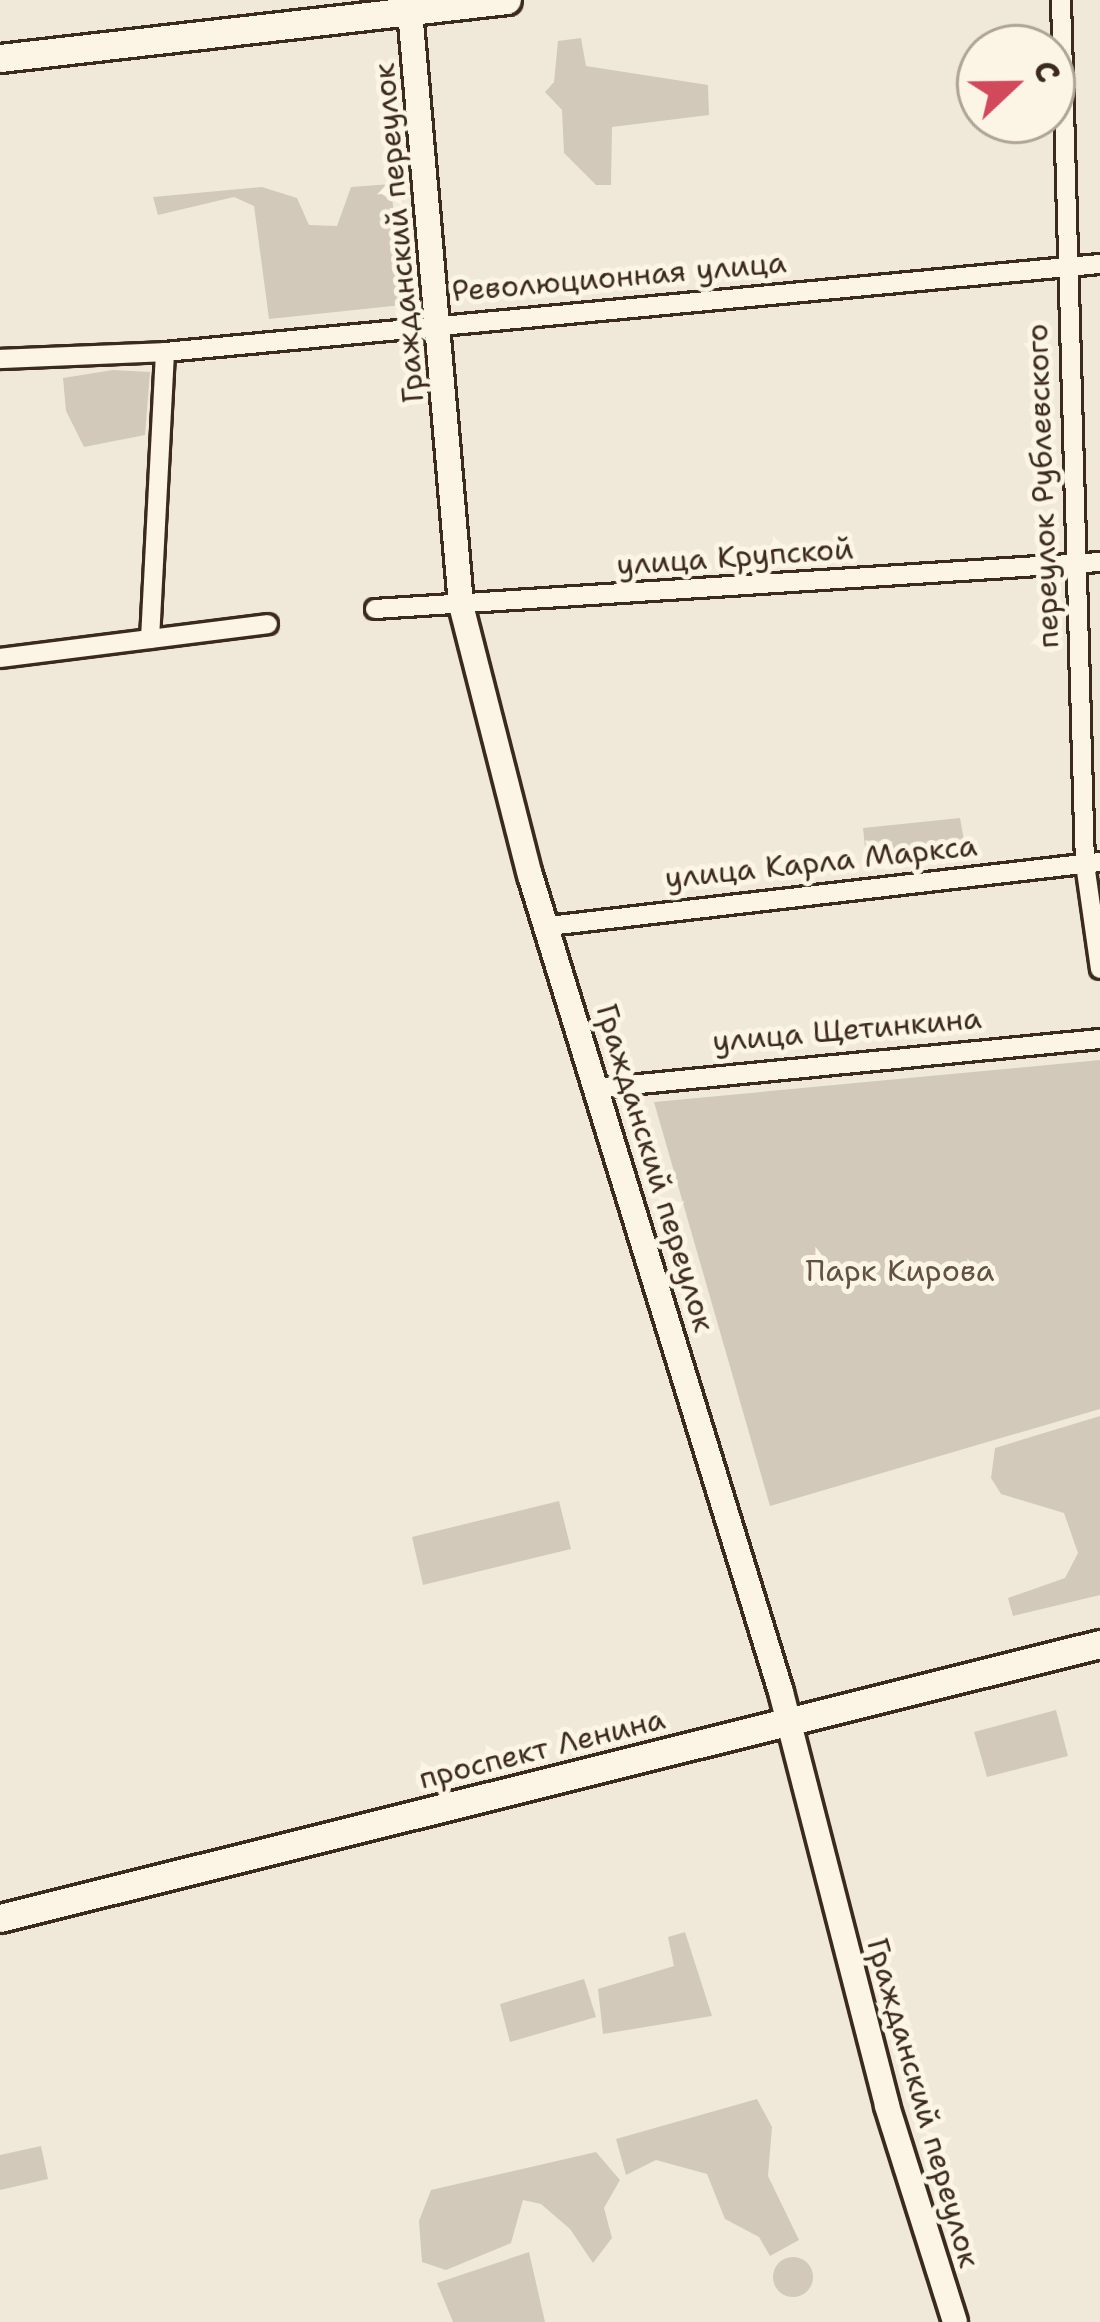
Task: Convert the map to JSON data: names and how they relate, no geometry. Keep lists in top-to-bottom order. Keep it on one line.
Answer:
{"streets":{"main road":["проспект Ленина"],"street":["Гражданский переулок","Революционная улица","переулок Рублевского","улица Крупской","улица Карла Маркса","улица Щетинкина"]},"crossings":[["Гражданский переулок","Революционная улица"],["Гражданский переулок","улица Крупской"],["Гражданский переулок","улица Карла Маркса"],["Гражданский переулок","улица Щетинкина"],["Гражданский переулок","проспект Ленина"],["Революционная улица","переулок Рублевского"],["переулок Рублевского","улица Крупской"],["переулок Рублевского","улица Карла Маркса"]],"parks":["Парк Кирова"],"north":"right"}
